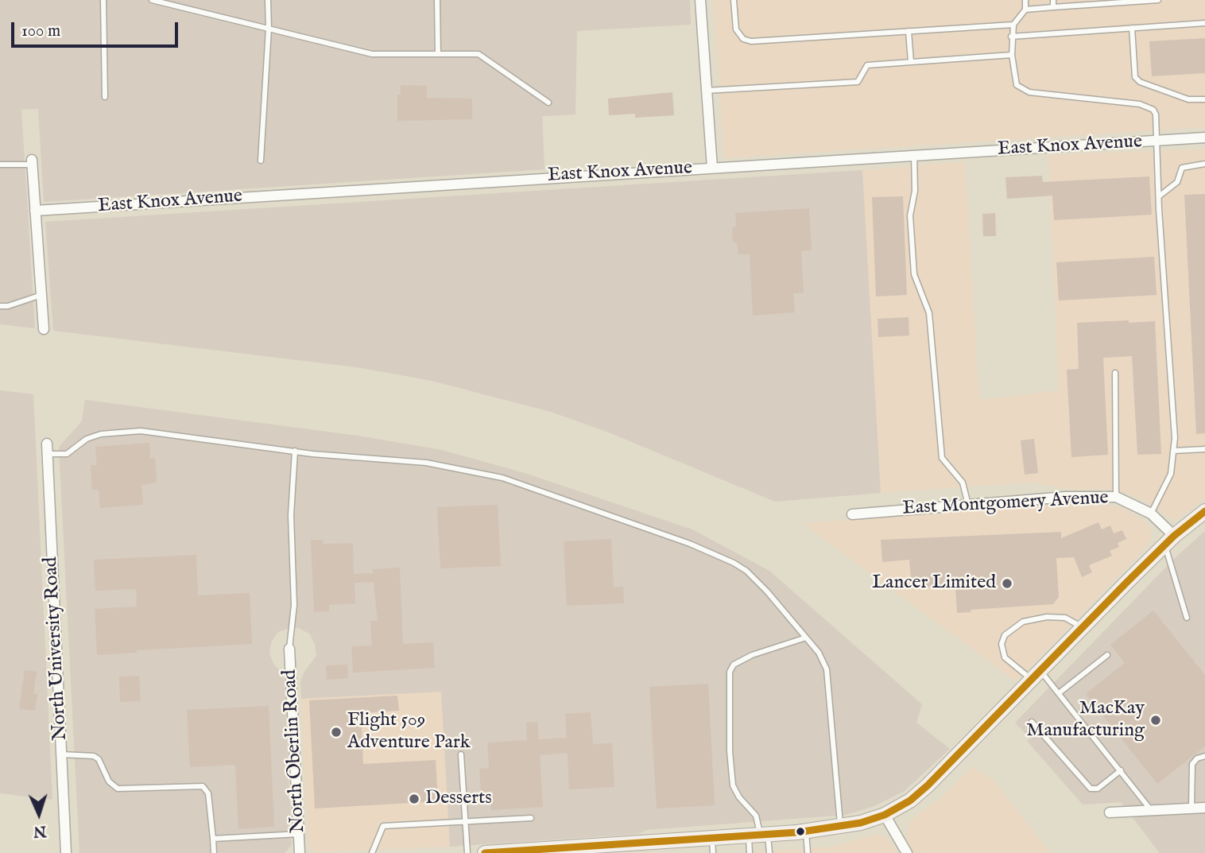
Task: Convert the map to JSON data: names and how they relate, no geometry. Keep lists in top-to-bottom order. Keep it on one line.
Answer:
{"streets":{"street":["East Knox Avenue","East Montgomery Avenue","North University Road","North Oberlin Road"]},"places":["Lancer Limited","MacKay Manufacturing","Flight 509 Adventure Park","Desserts"],"scale_bar":"100 m","north":"bottom"}
